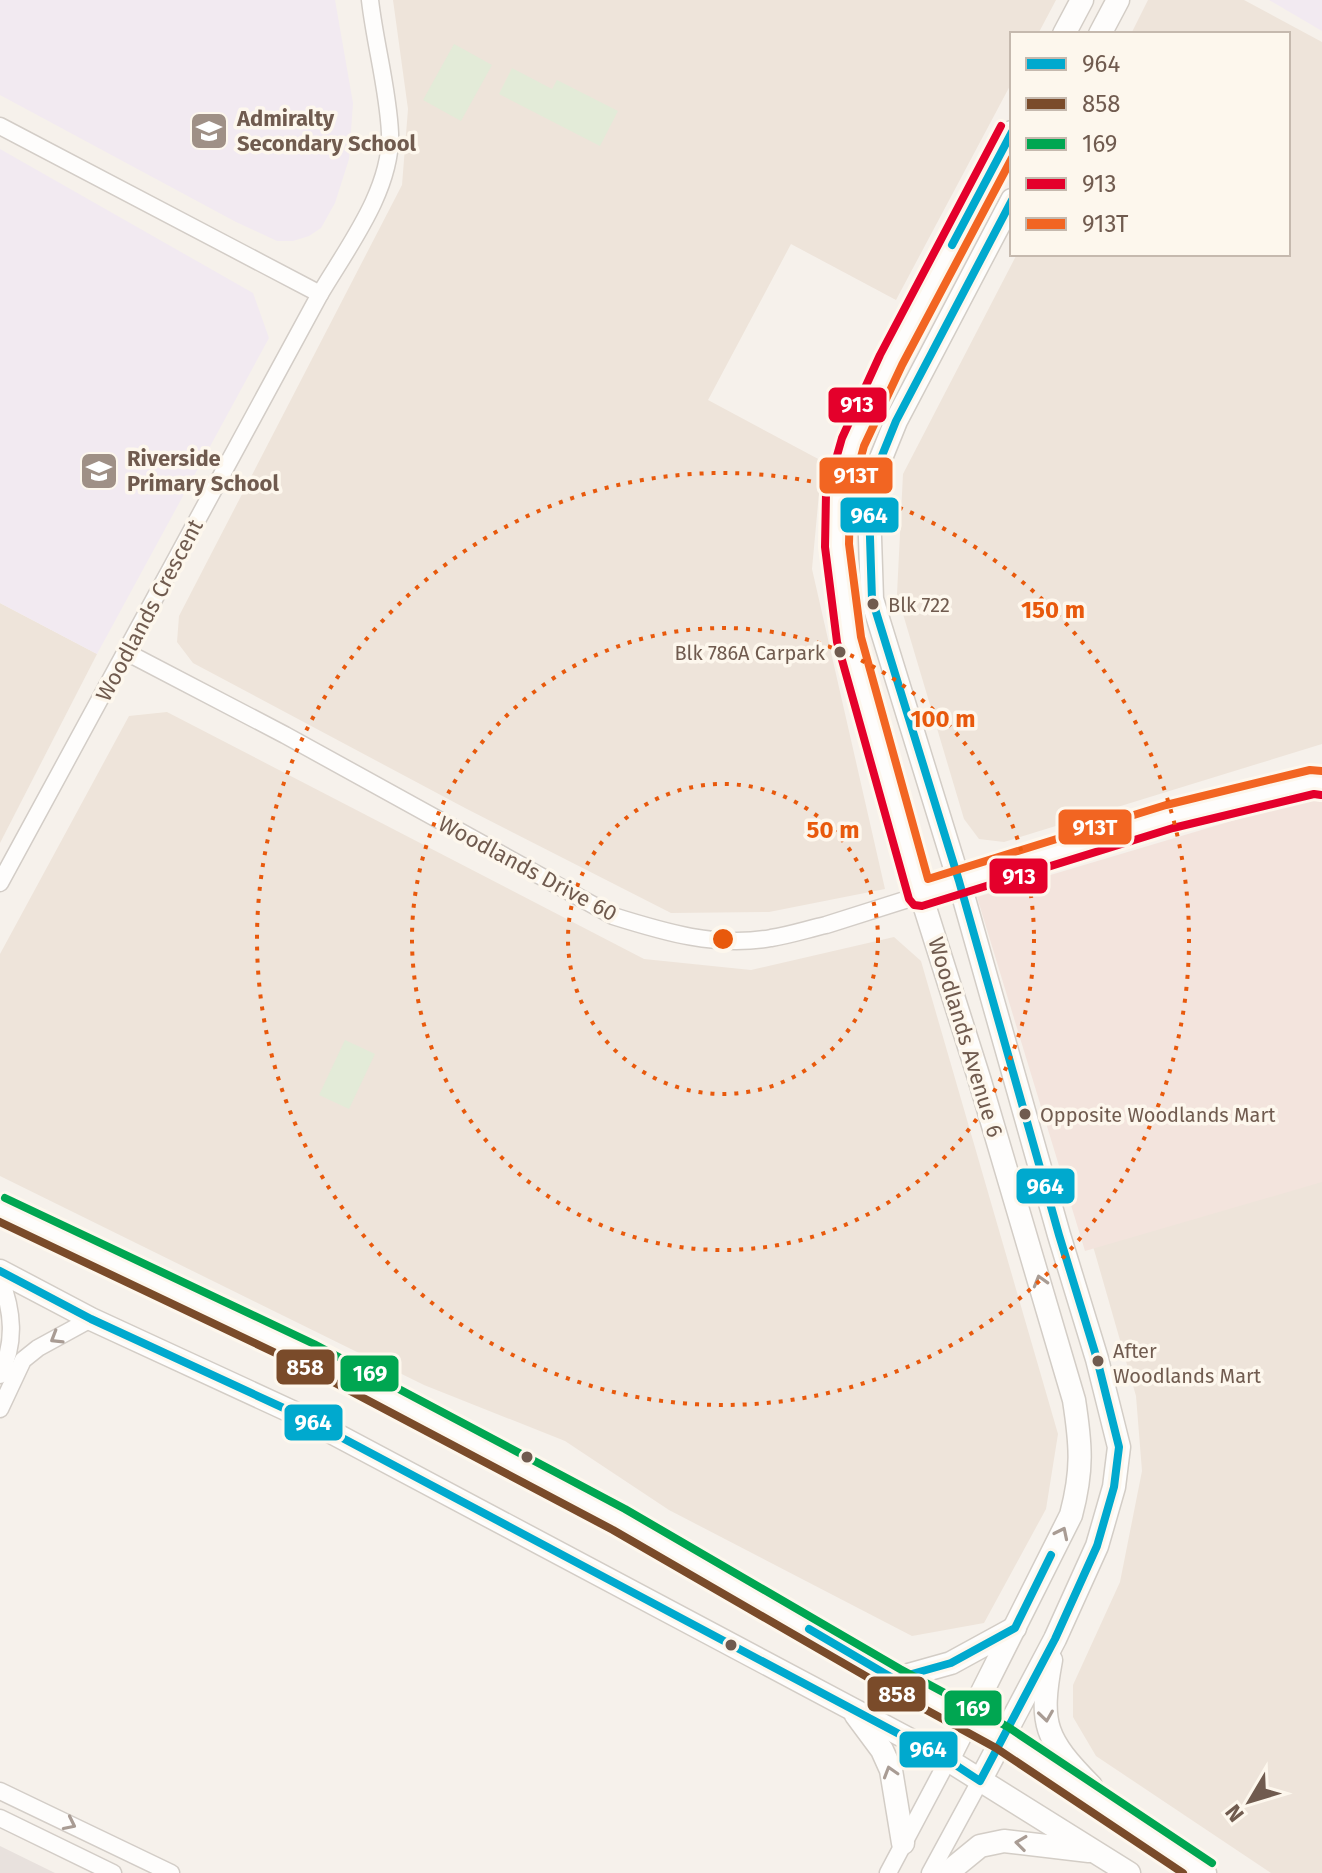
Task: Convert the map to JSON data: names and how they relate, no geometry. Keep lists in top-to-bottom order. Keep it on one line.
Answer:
{"streets":{"street":["Woodlands Crescent","Woodlands Drive 60","Woodlands Avenue 6"]},"crossings":[["Woodlands Crescent","Woodlands Drive 60"],["Woodlands Drive 60","Woodlands Avenue 6"]],"places":{"school or university":["Admiralty Secondary School","Riverside Primary School"],"other":["Blk 722","Blk 786A Carpark","Opposite Woodlands Mart","After Woodlands Mart"]},"lines":["transit line 913","transit line 964","transit line 913T","transit line 169","transit line 858"],"legend":["964","858","169","913","913T"],"north":"bottom left","rings":["150 m","100 m","50 m"]}
